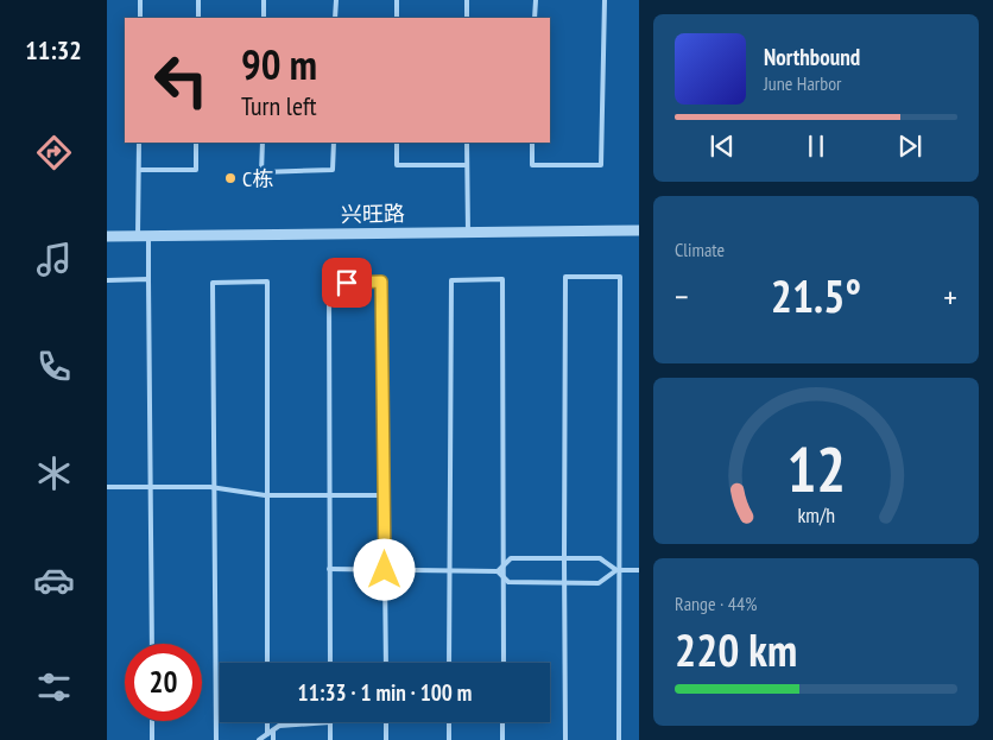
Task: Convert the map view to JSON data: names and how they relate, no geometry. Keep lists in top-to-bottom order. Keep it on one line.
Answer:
{"streets":{"street":["兴旺路"]},"places":["C栋"],"page":{"tabs":"11:32","turn":["90 m","Turn left"],"song":["Northbound","June Harbor"],"tile":["Climate",["Range · 44%","220 km"]],"heat":["−","21.5°","+"],"limit":"20","trip":"11:33 · 1 min · 100 m","gauge":["12","km/h"]}}
